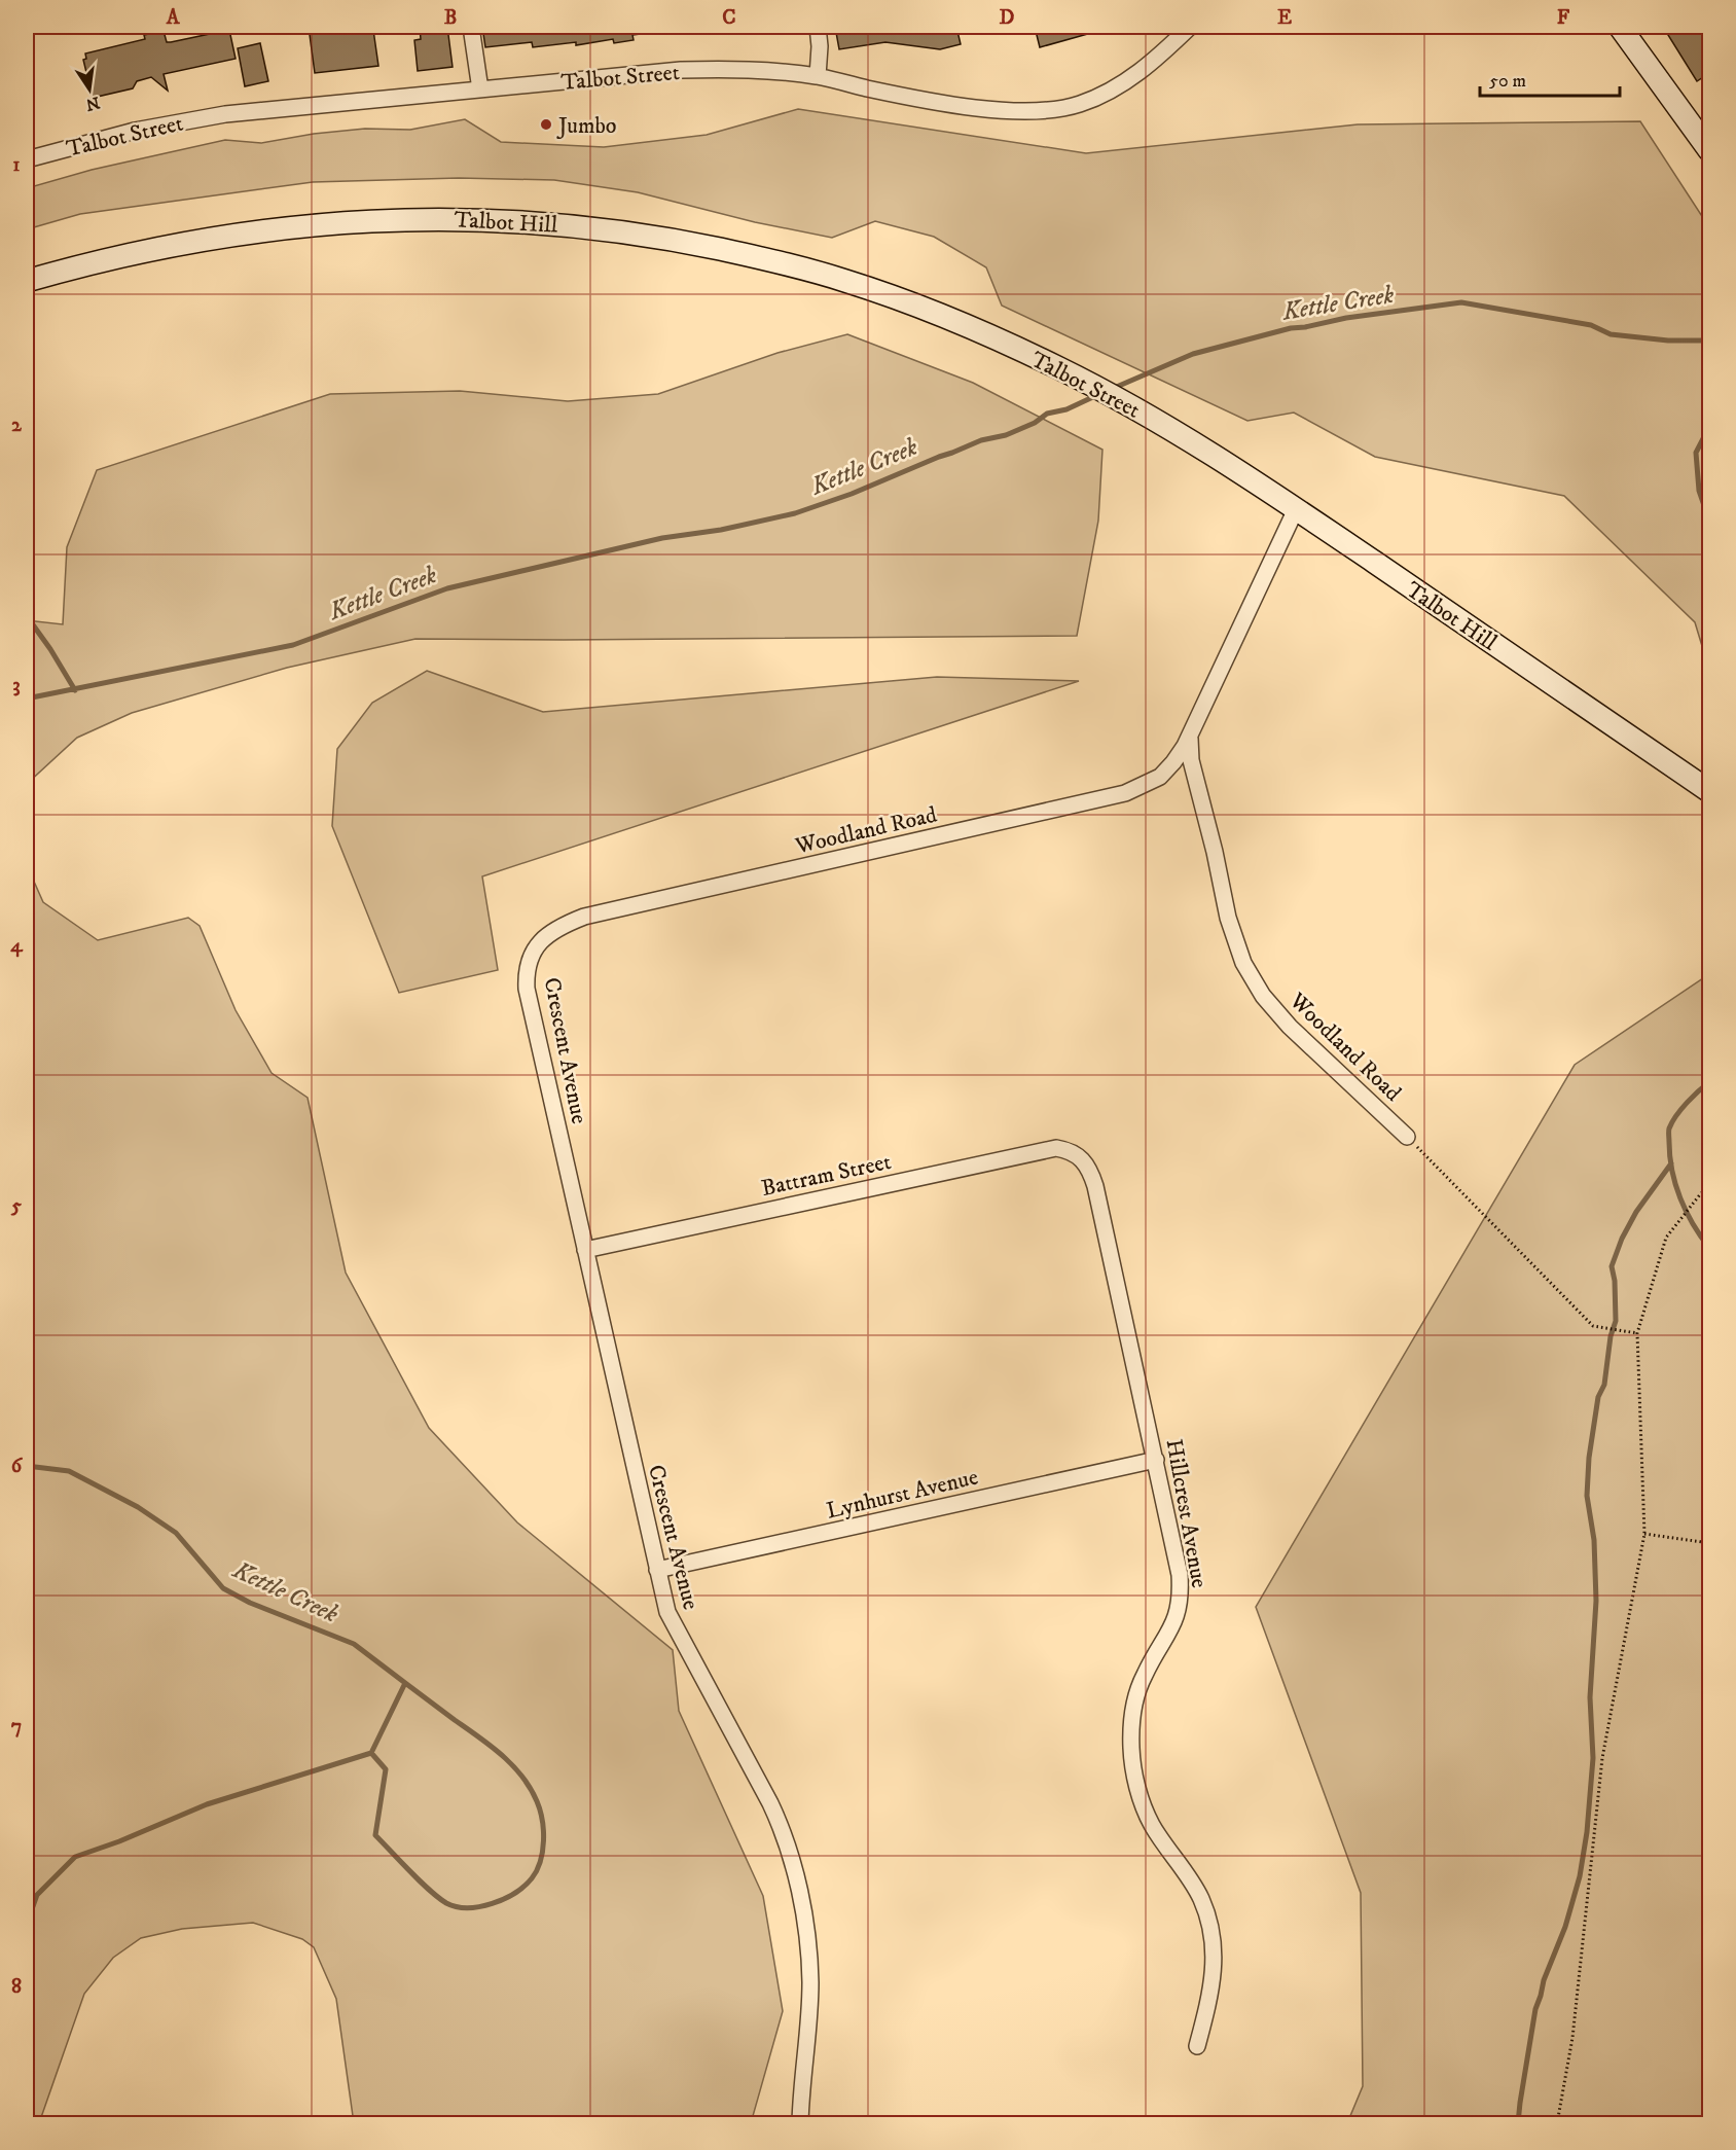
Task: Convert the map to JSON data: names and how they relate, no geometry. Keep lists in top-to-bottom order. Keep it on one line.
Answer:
{"streets":{"main road":["Talbot Street","Talbot Hill"],"street":["Woodland Road","Crescent Avenue","Battram Street","Lynhurst Avenue","Hillcrest Avenue"]},"crossings":[["Talbot Street","Talbot Hill"],["Talbot Hill","Woodland Road"],["Woodland Road","Crescent Avenue"],["Crescent Avenue","Battram Street"],["Crescent Avenue","Lynhurst Avenue"],["Battram Street","Hillcrest Avenue"],["Lynhurst Avenue","Hillcrest Avenue"]],"water":["Kettle Creek"],"places":["Jumbo"],"scale_bar":"50 m","north":"bottom","grid":{"columns":["A","B","C","D","E","F"],"rows":["1","2","3","4","5","6","7","8"]}}
